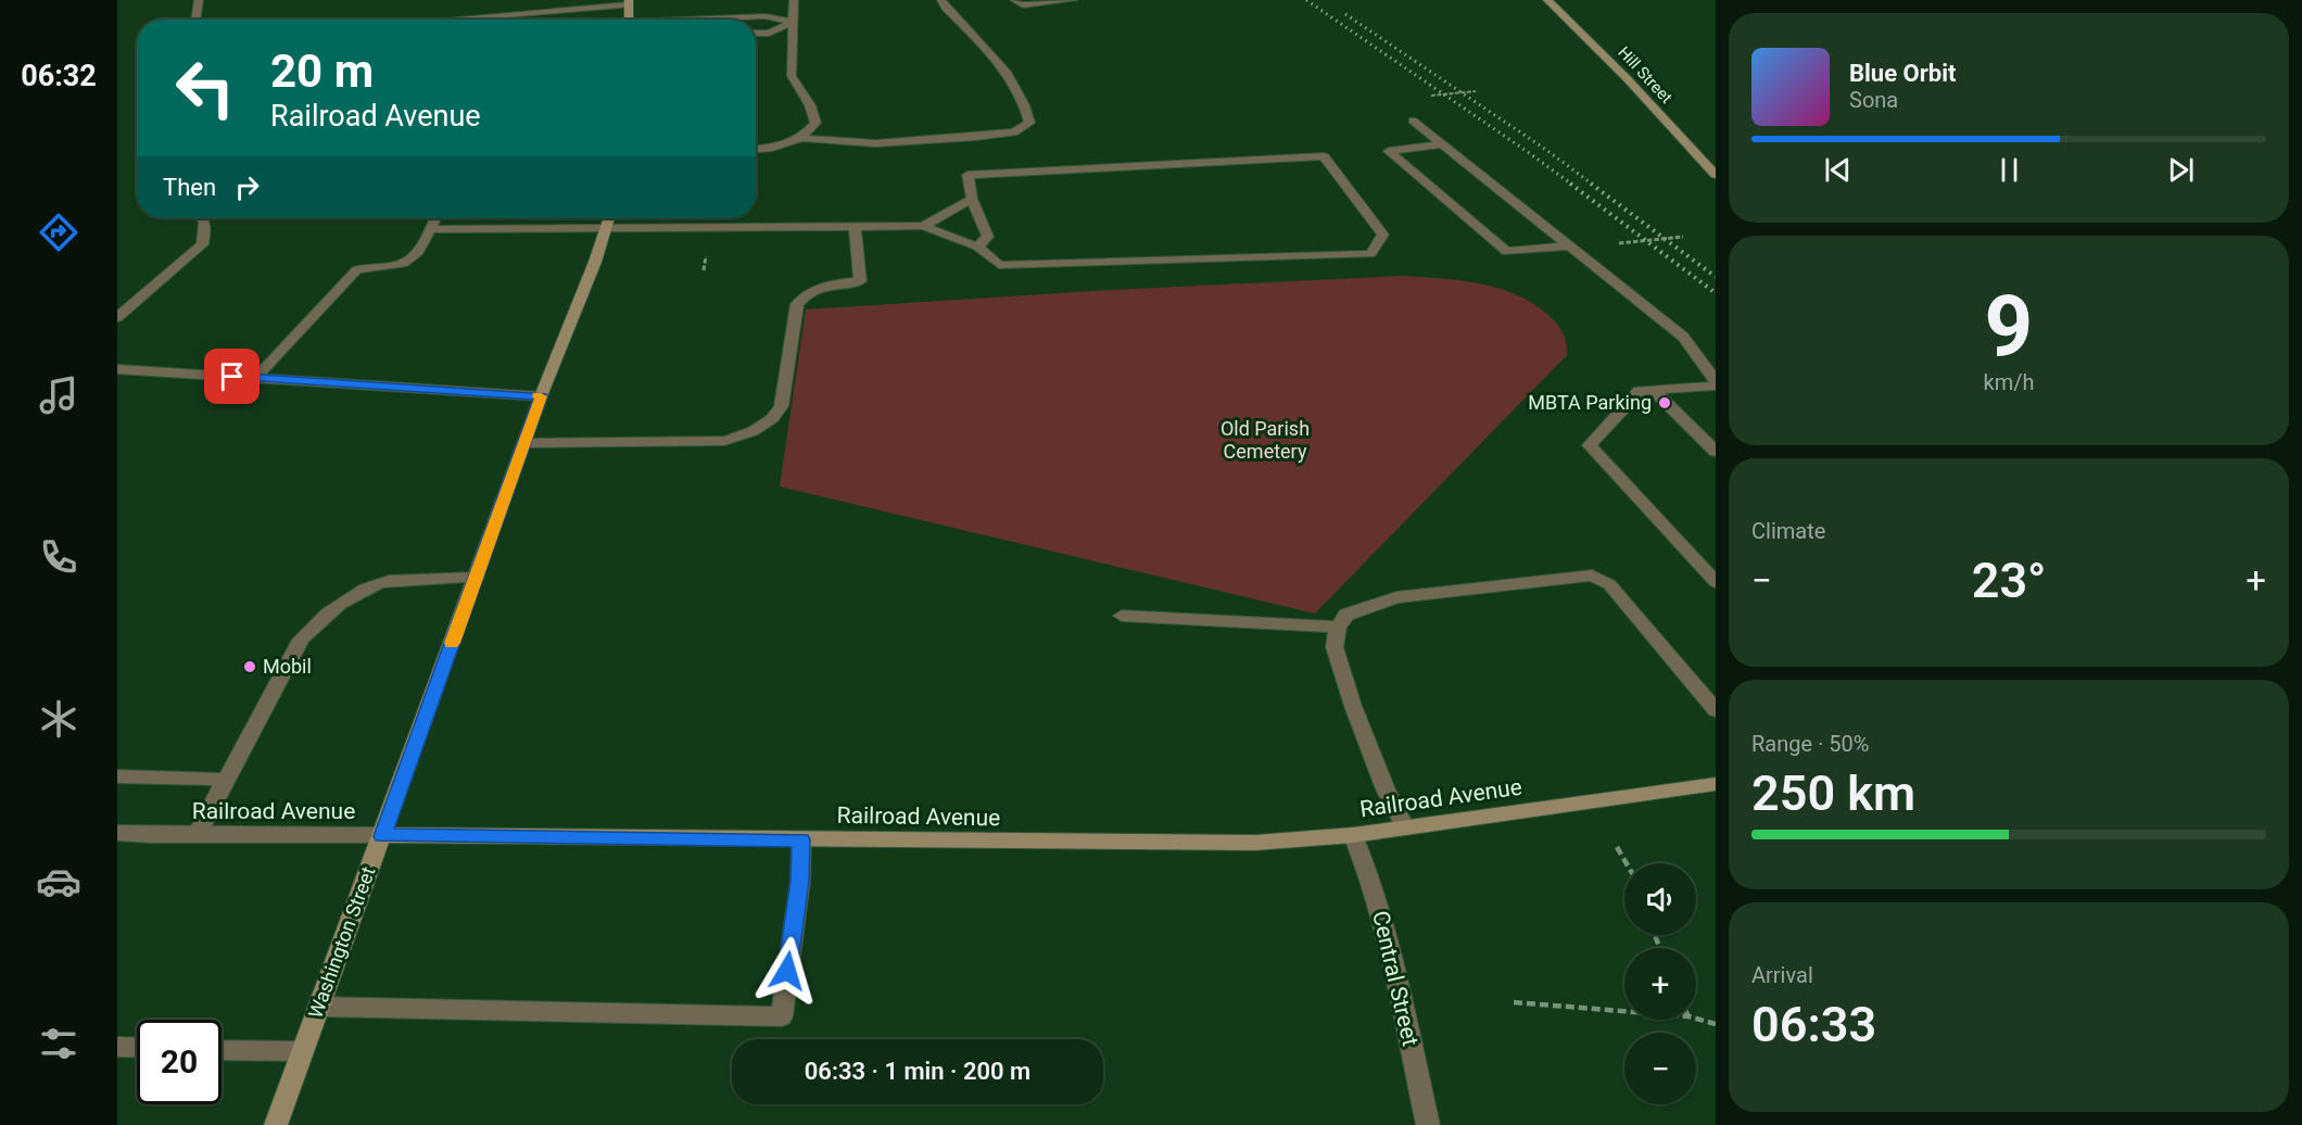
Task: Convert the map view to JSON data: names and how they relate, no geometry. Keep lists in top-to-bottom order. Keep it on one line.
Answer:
{"streets":{"street":["Hill Street","Railroad Avenue","Washington Street","Central Street"]},"crossings":[["Railroad Avenue","Washington Street"],["Railroad Avenue","Central Street"]],"parks":["Old Parish Cemetery"],"places":["MBTA Parking","Mobil"],"page":{"tabs":"06:32","turn":["20 m","Railroad Avenue"],"song":["Blue Orbit","Sona"],"then":"Then","tile":[["9","km/h"],"Climate",["Range · 50%","250 km"],["Arrival","06:33"]],"heat":["−","23°","+"],"map_buttons":["+","−"],"limit":"20","trip":"06:33 · 1 min · 200 m"}}
